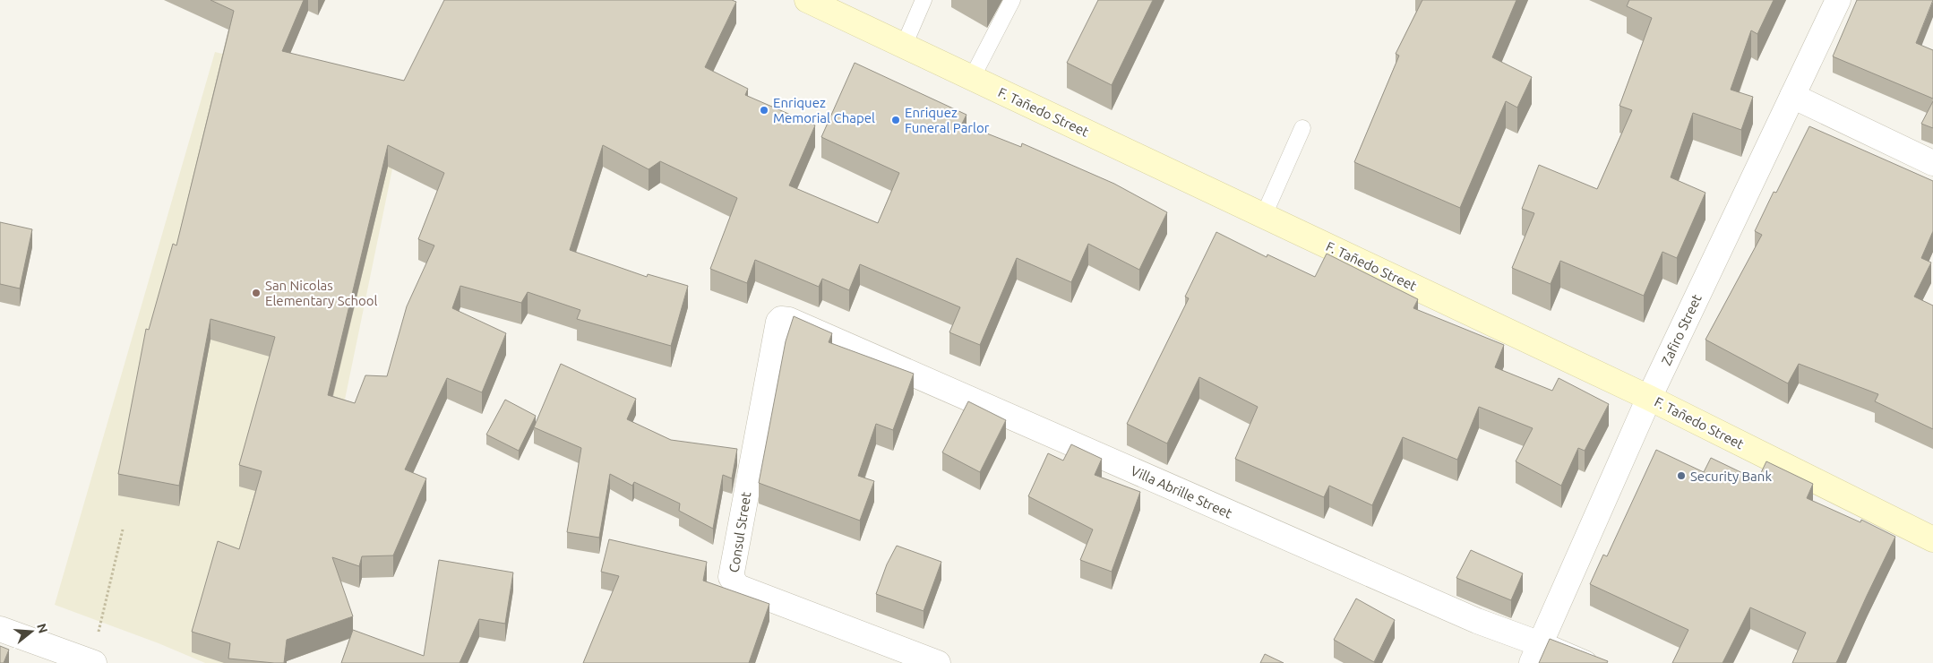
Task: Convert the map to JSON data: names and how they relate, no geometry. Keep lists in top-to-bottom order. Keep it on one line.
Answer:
{"streets":{"main road":["F. Tañedo Street"],"street":["Zafiro Street","Villa Abrille Street","Consul Street"]},"crossings":[["F. Tañedo Street","Zafiro Street"],["Zafiro Street","Villa Abrille Street"],["Villa Abrille Street","Consul Street"]],"places":["Enriquez Memorial Chapel","Enriquez Funeral Parlor","San Nicolas Elementary School","Security Bank"],"north":"right"}
